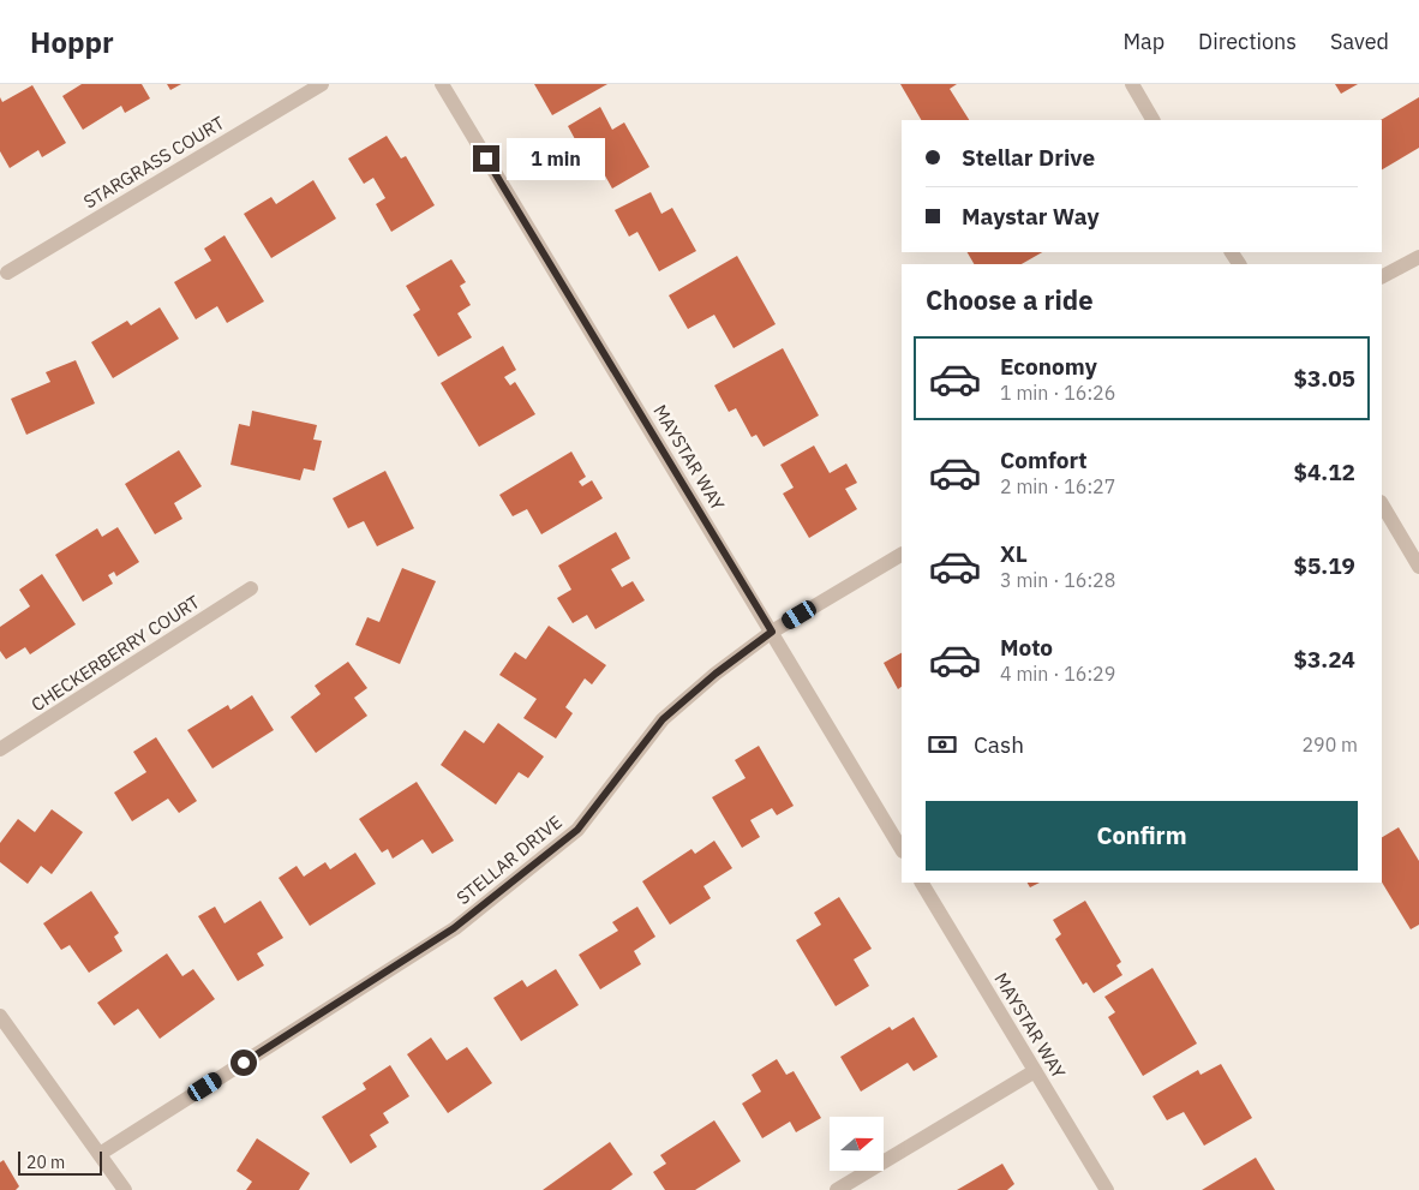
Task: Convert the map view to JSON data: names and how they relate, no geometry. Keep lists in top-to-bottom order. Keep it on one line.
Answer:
{"streets":{"street":["STARGRASS COURT","MAYSTAR WAY","CHECKERBERRY COURT","STELLAR DRIVE"]},"crossings":[["MAYSTAR WAY","STELLAR DRIVE"]],"scale_bar":"20 m","north":"right","page":{"header":"Hoppr","nav":["Map","Directions","Saved"],"banner":["Stellar Drive","Maystar Way"],"bubble":"1 min","heading":"Choose a ride","list":[{"name":"Economy","note":"1 min · 16:26","value":"$3.05"},{"name":"Comfort","note":"2 min · 16:27","value":"$4.12"},{"name":"XL","note":"3 min · 16:28","value":"$5.19"},{"name":"Moto","note":"4 min · 16:29","value":"$3.24"}],"pay":["Cash","290 m"],"buttons":"Confirm","scale":"20 m"}}
